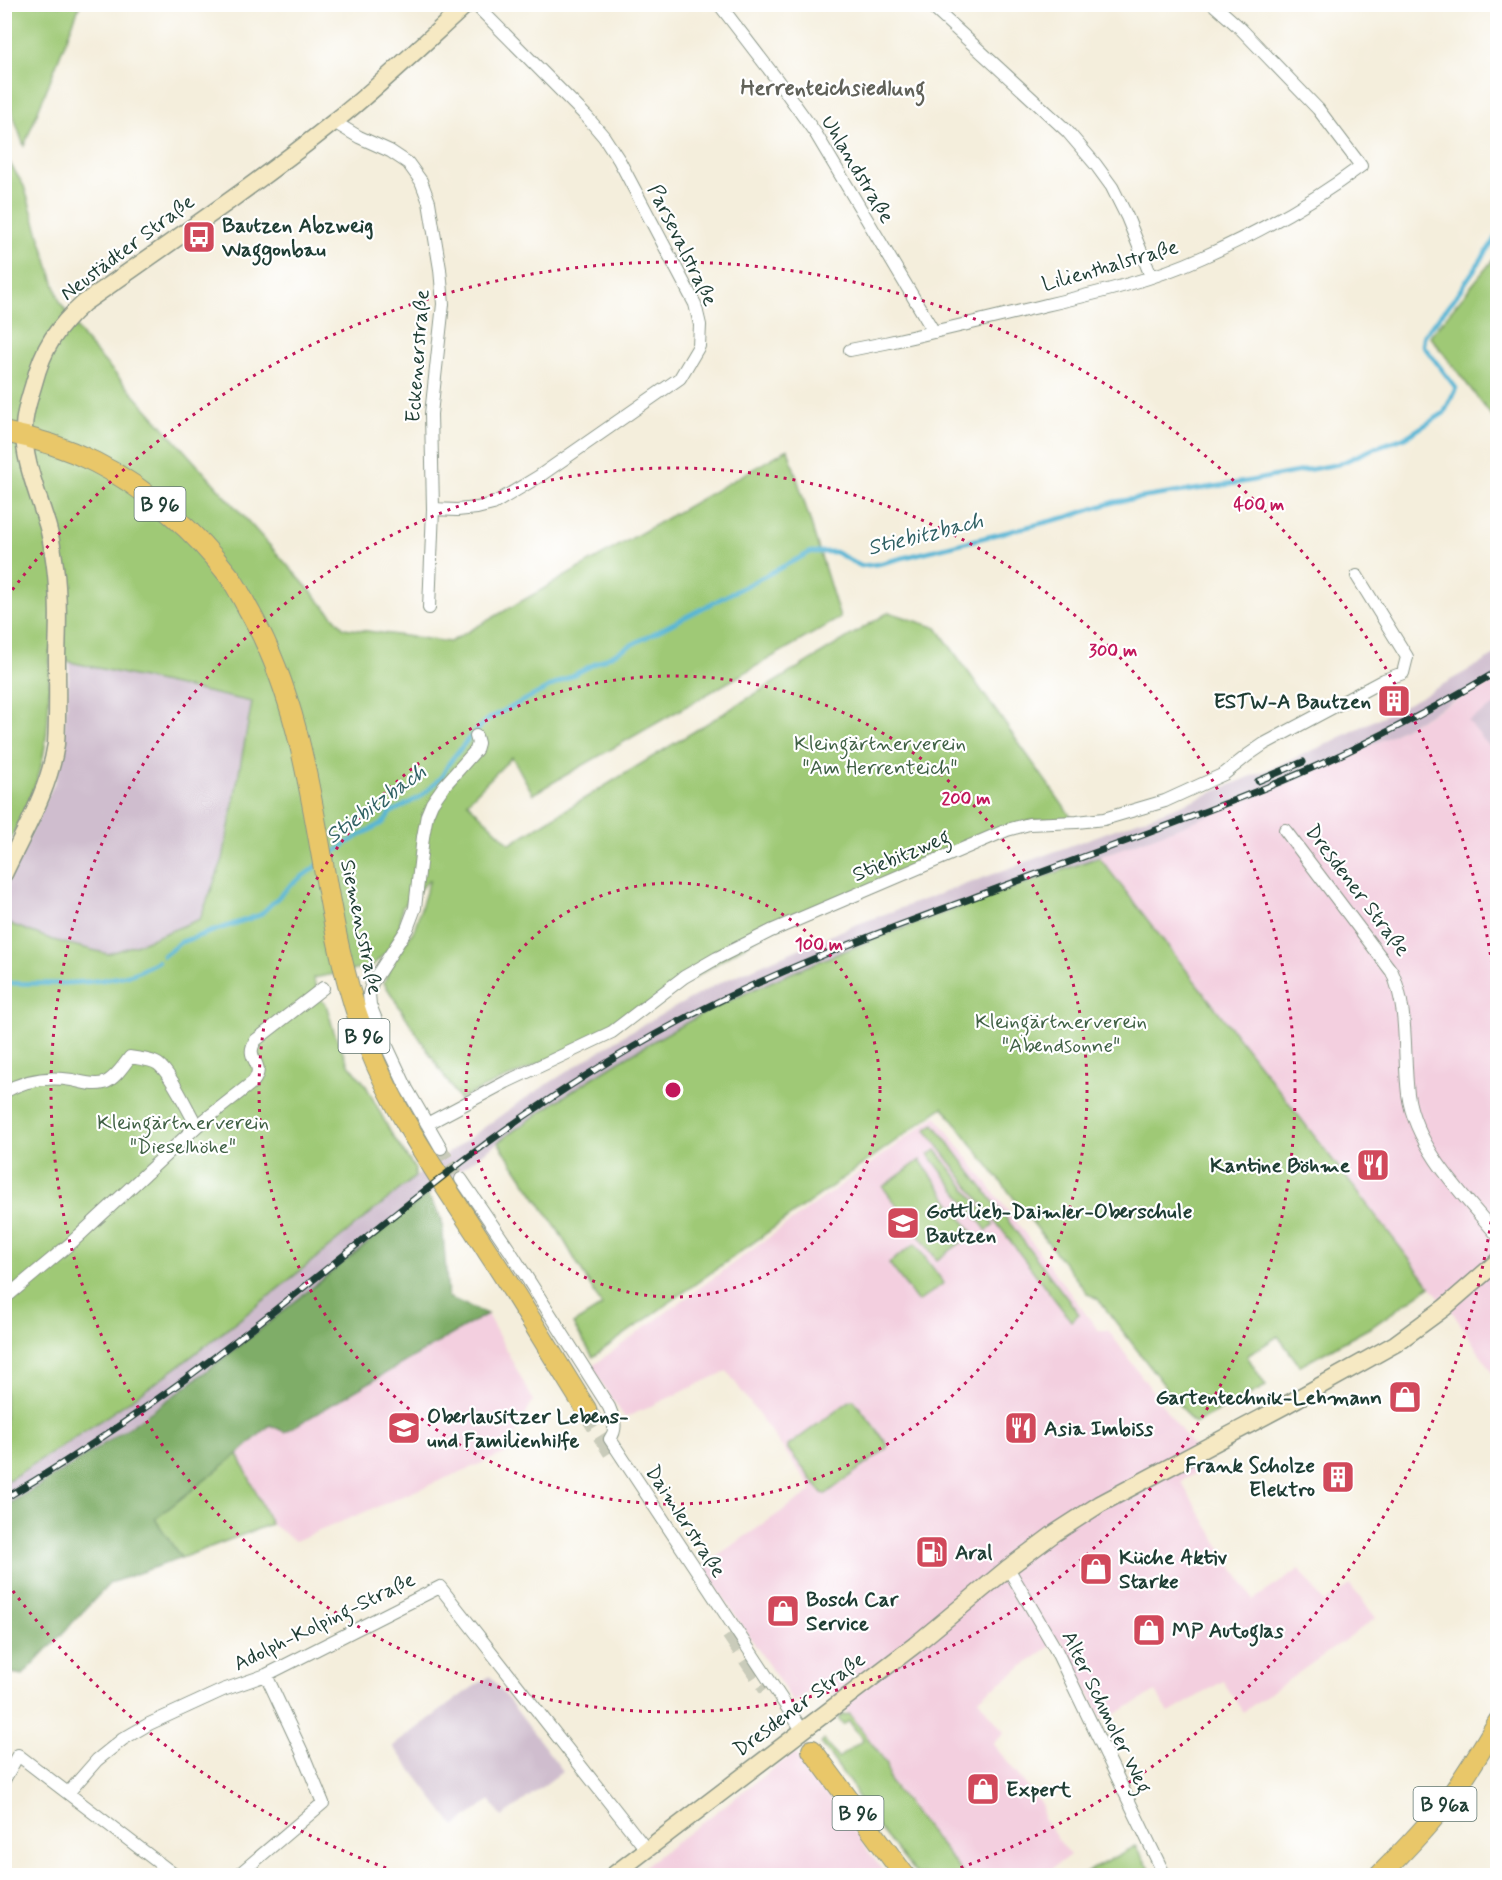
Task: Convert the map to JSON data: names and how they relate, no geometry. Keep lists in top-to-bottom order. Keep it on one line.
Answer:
{"streets":{"main road":["B 96","Siemensstraße","B 96a"],"street":["Uhlandstraße","Parsevalstraße","Neustädter Straße","Lilienthalstraße","Eckenerstraße","Stiebitzweg","Dresdener Straße","Daimlerstraße","Adolph-Kolping-Straße","Alter Schmoler Weg"]},"crossings":[["Uhlandstraße","Lilienthalstraße"],["Parsevalstraße","Eckenerstraße"],["Neustädter Straße","Eckenerstraße"],["Neustädter Straße","Siemensstraße"],["Dresdener Straße","Daimlerstraße"],["Dresdener Straße","Adolph-Kolping-Straße"],["Dresdener Straße","Alter Schmoler Weg"]],"districts":["Herrenteichsiedlung"],"water":["Stiebitzbach"],"parks":["Kleingärtnerverein \"Am Herrenteich\"","Kleingärtnerverein \"Abendsonne\"","Kleingärtnerverein \"Dieselhöhe\""],"places":{"bus stop":["Bautzen Abzweig Waggonbau"],"building":["ESTW-A Bautzen","Frank Scholze Elektro"],"restaurant":["Kantine Böhme","Asia Imbiss"],"school or university":["Gottlieb-Daimler-Oberschule Bautzen","Oberlausitzer Lebens- und Familienhilfe"],"shop":["Gartentechnik-Lehmann","Küche Aktiv Starke","Bosch Car Service","MP Autoglas","Expert"],"fuel station":["Aral"]},"rings":["400 m","300 m","200 m","100 m"]}
